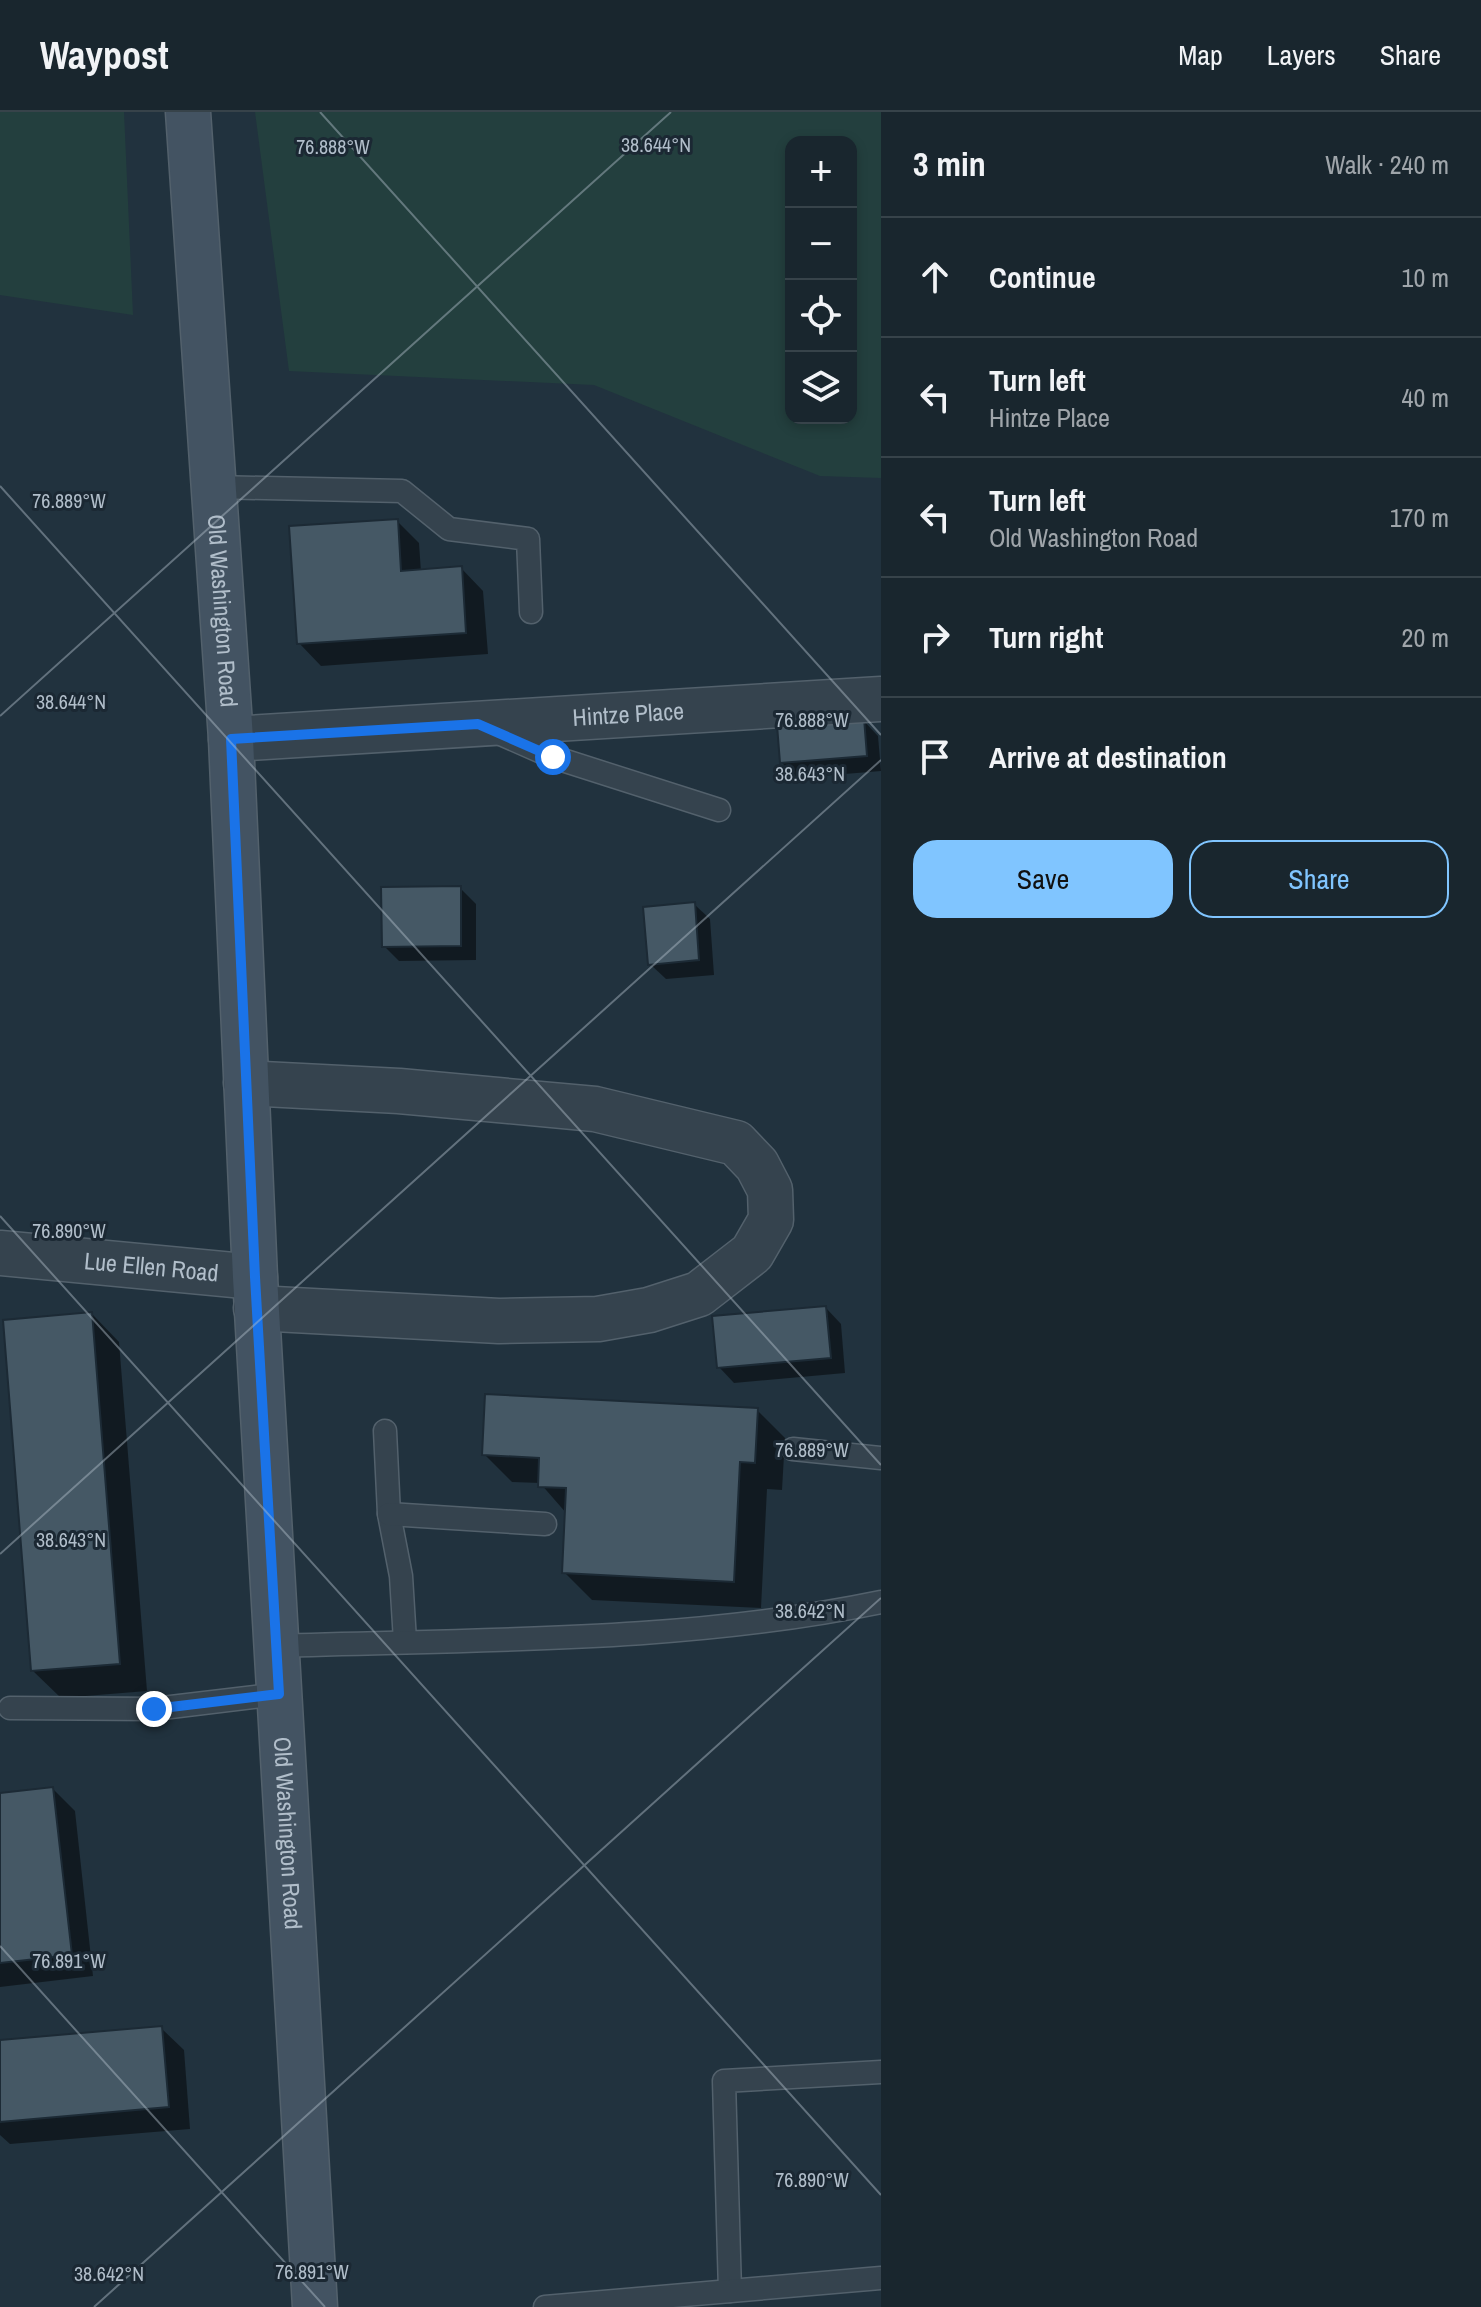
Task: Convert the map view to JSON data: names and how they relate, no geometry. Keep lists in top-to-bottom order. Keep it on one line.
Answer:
{"streets":{"main road":["Old Washington Road"],"street":["Hintze Place","Lue Ellen Road"]},"crossings":[["Old Washington Road","Hintze Place"],["Old Washington Road","Lue Ellen Road"]],"page":{"header":"Waypost","nav":["Map","Layers","Share"],"heading":["3 min","Walk · 240 m"],"map_buttons":["+","−"],"list":[["Continue","10 m"],["Turn left","Hintze Place","40 m"],["Turn left","Old Washington Road","170 m"],["Turn right","20 m"],"Arrive at destination"],"buttons":["Save","Share"]},"coordinates":["38.644°N","76.888°W","76.889°W","38.643°N","76.890°W","38.642°N","76.891°W"]}
